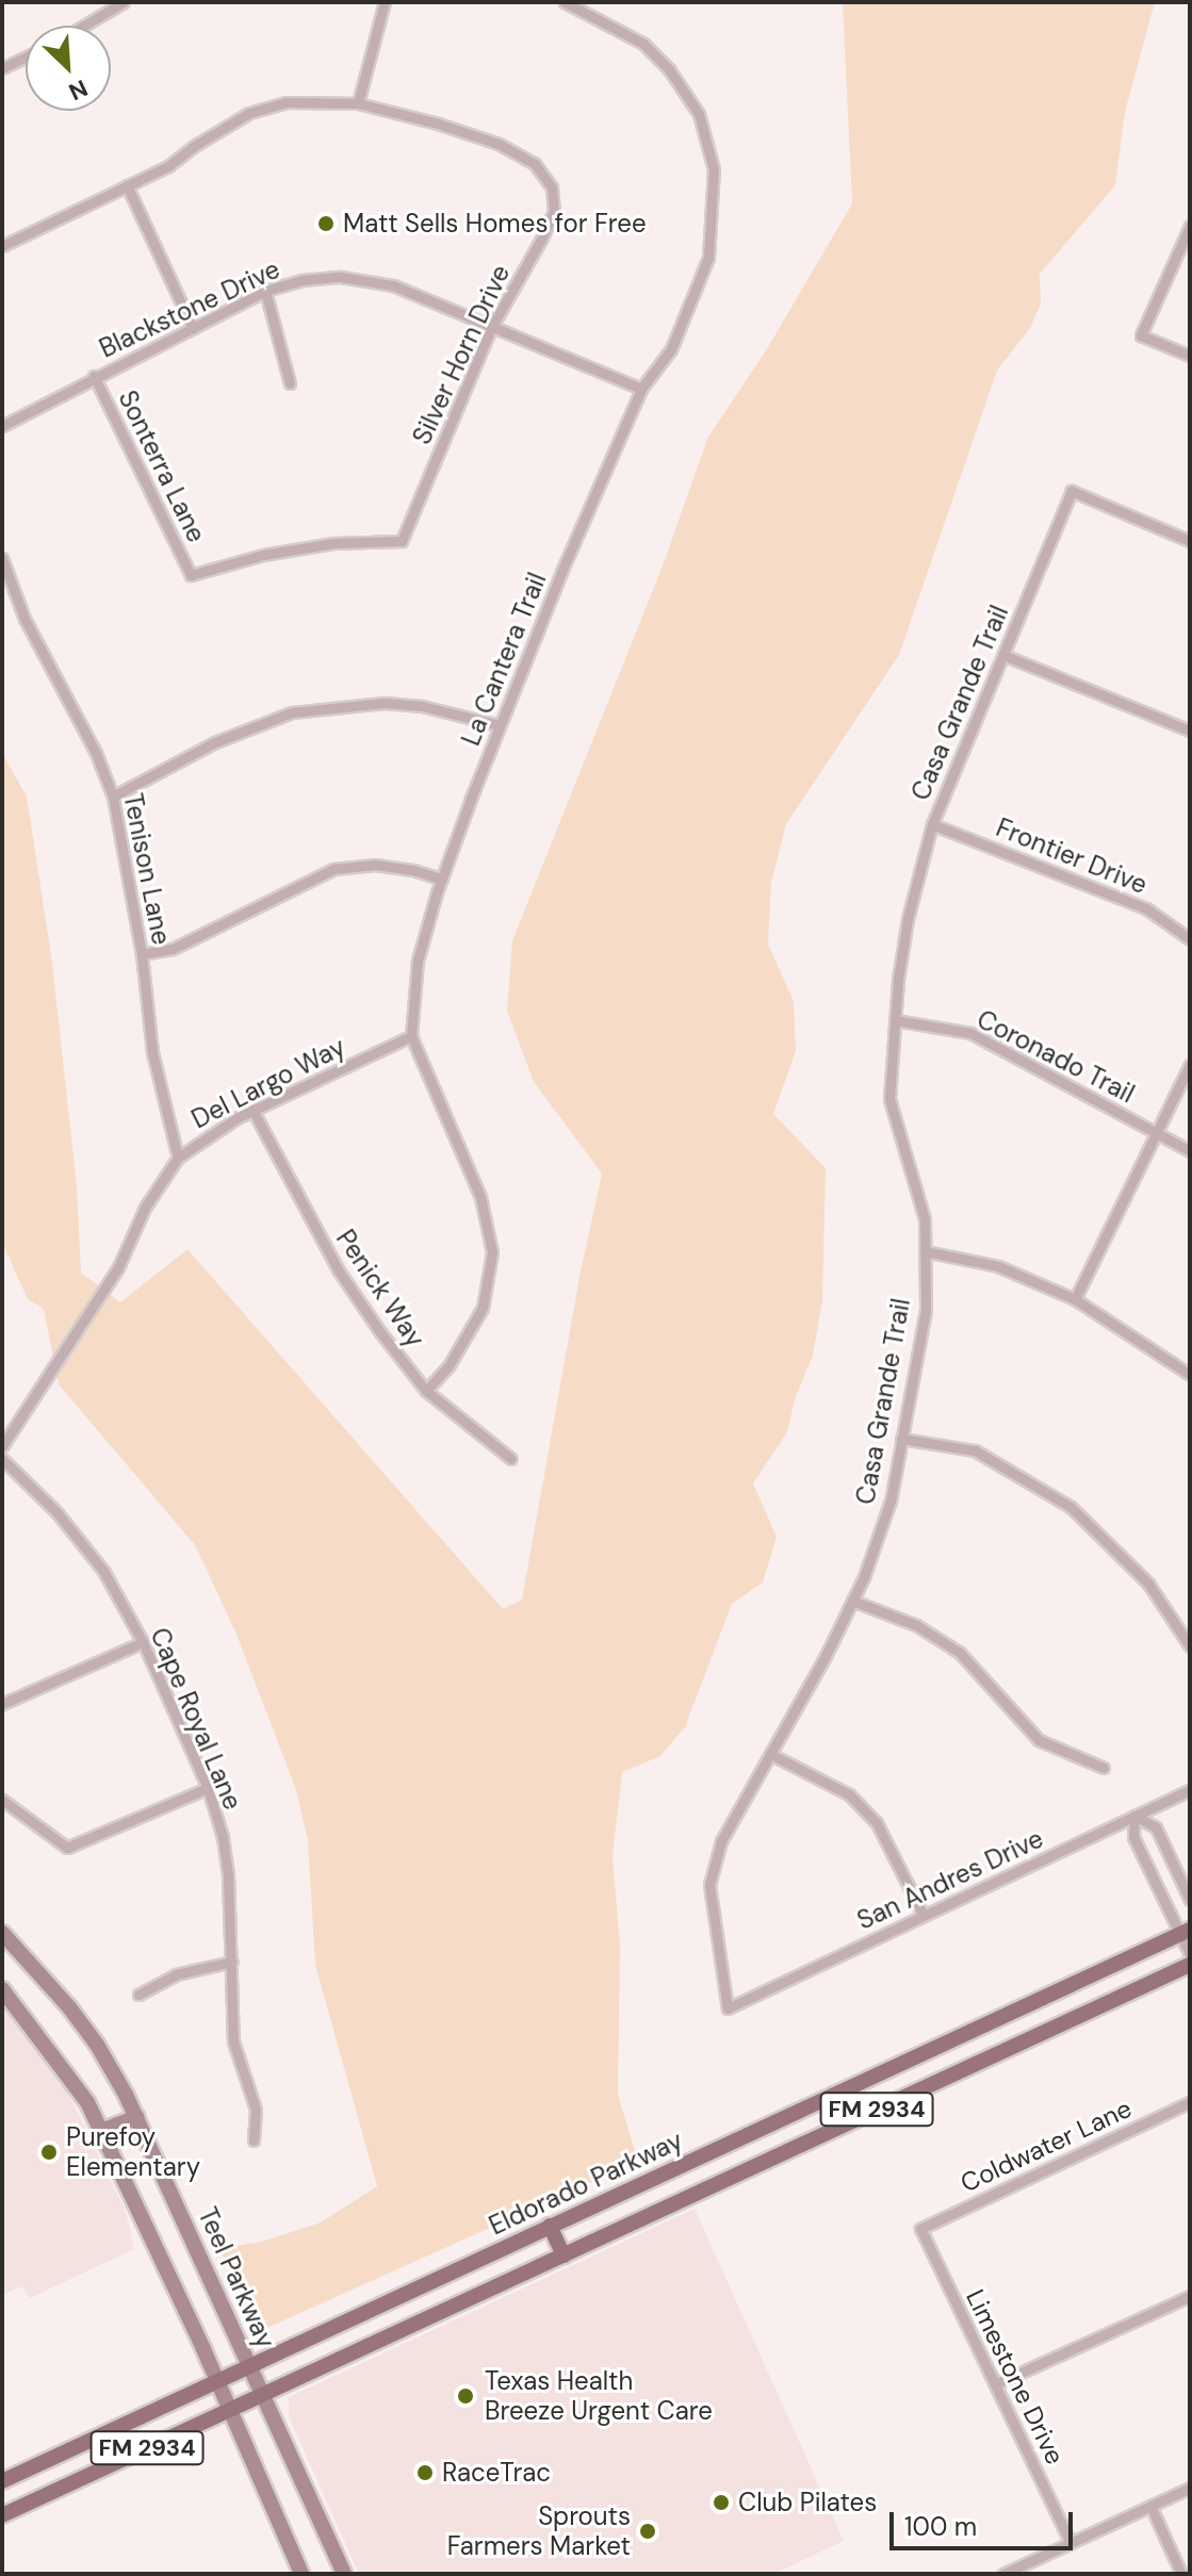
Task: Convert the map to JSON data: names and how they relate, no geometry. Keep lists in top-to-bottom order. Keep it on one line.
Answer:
{"streets":{"main road":["FM 2934","Eldorado Parkway","Teel Parkway"],"street":["Blackstone Drive","Silver Horn Drive","Sonterra Lane","La Cantera Trail","Casa Grande Trail","Frontier Drive","Tenison Lane","Coronado Trail","Del Largo Way","Penick Way","Cape Royal Lane","San Andres Drive","Coldwater Lane","Limestone Drive"]},"crossings":[["Blackstone Drive","Silver Horn Drive"],["Blackstone Drive","Sonterra Lane"],["Blackstone Drive","La Cantera Trail"],["Silver Horn Drive","Sonterra Lane"],["La Cantera Trail","Del Largo Way"],["La Cantera Trail","Penick Way"],["Casa Grande Trail","Frontier Drive"],["Casa Grande Trail","Coronado Trail"],["Casa Grande Trail","San Andres Drive"],["Tenison Lane","Del Largo Way"],["Del Largo Way","Penick Way"],["FM 2934","Teel Parkway"],["Coldwater Lane","Limestone Drive"],["Eldorado Parkway","Teel Parkway"]],"places":["Matt Sells Homes for Free","Purefoy Elementary","Texas Health Breeze Urgent Care","RaceTrac","Club Pilates","Sprouts Farmers Market"],"scale_bar":"100 m","north":"bottom right"}
